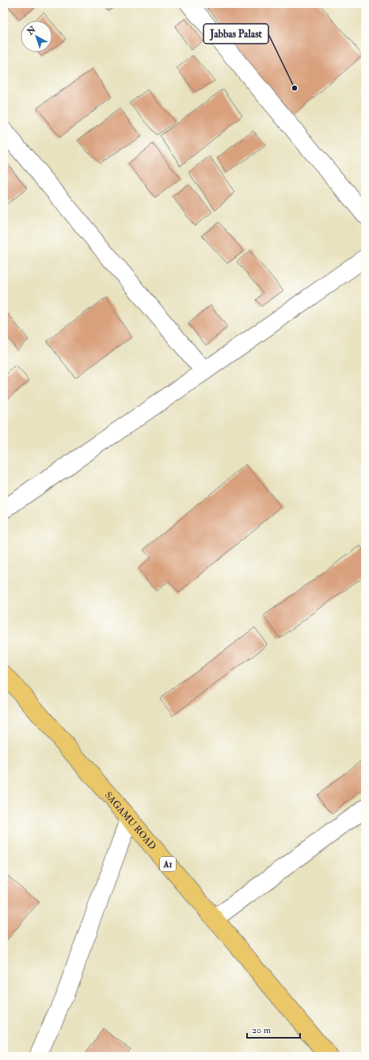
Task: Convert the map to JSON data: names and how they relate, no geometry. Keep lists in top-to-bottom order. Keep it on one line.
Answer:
{"streets":{"highway":["SAGAMU ROAD","A1"]},"places":["Jabbas Palast"],"scale_bar":"20 m","north":"top left"}
